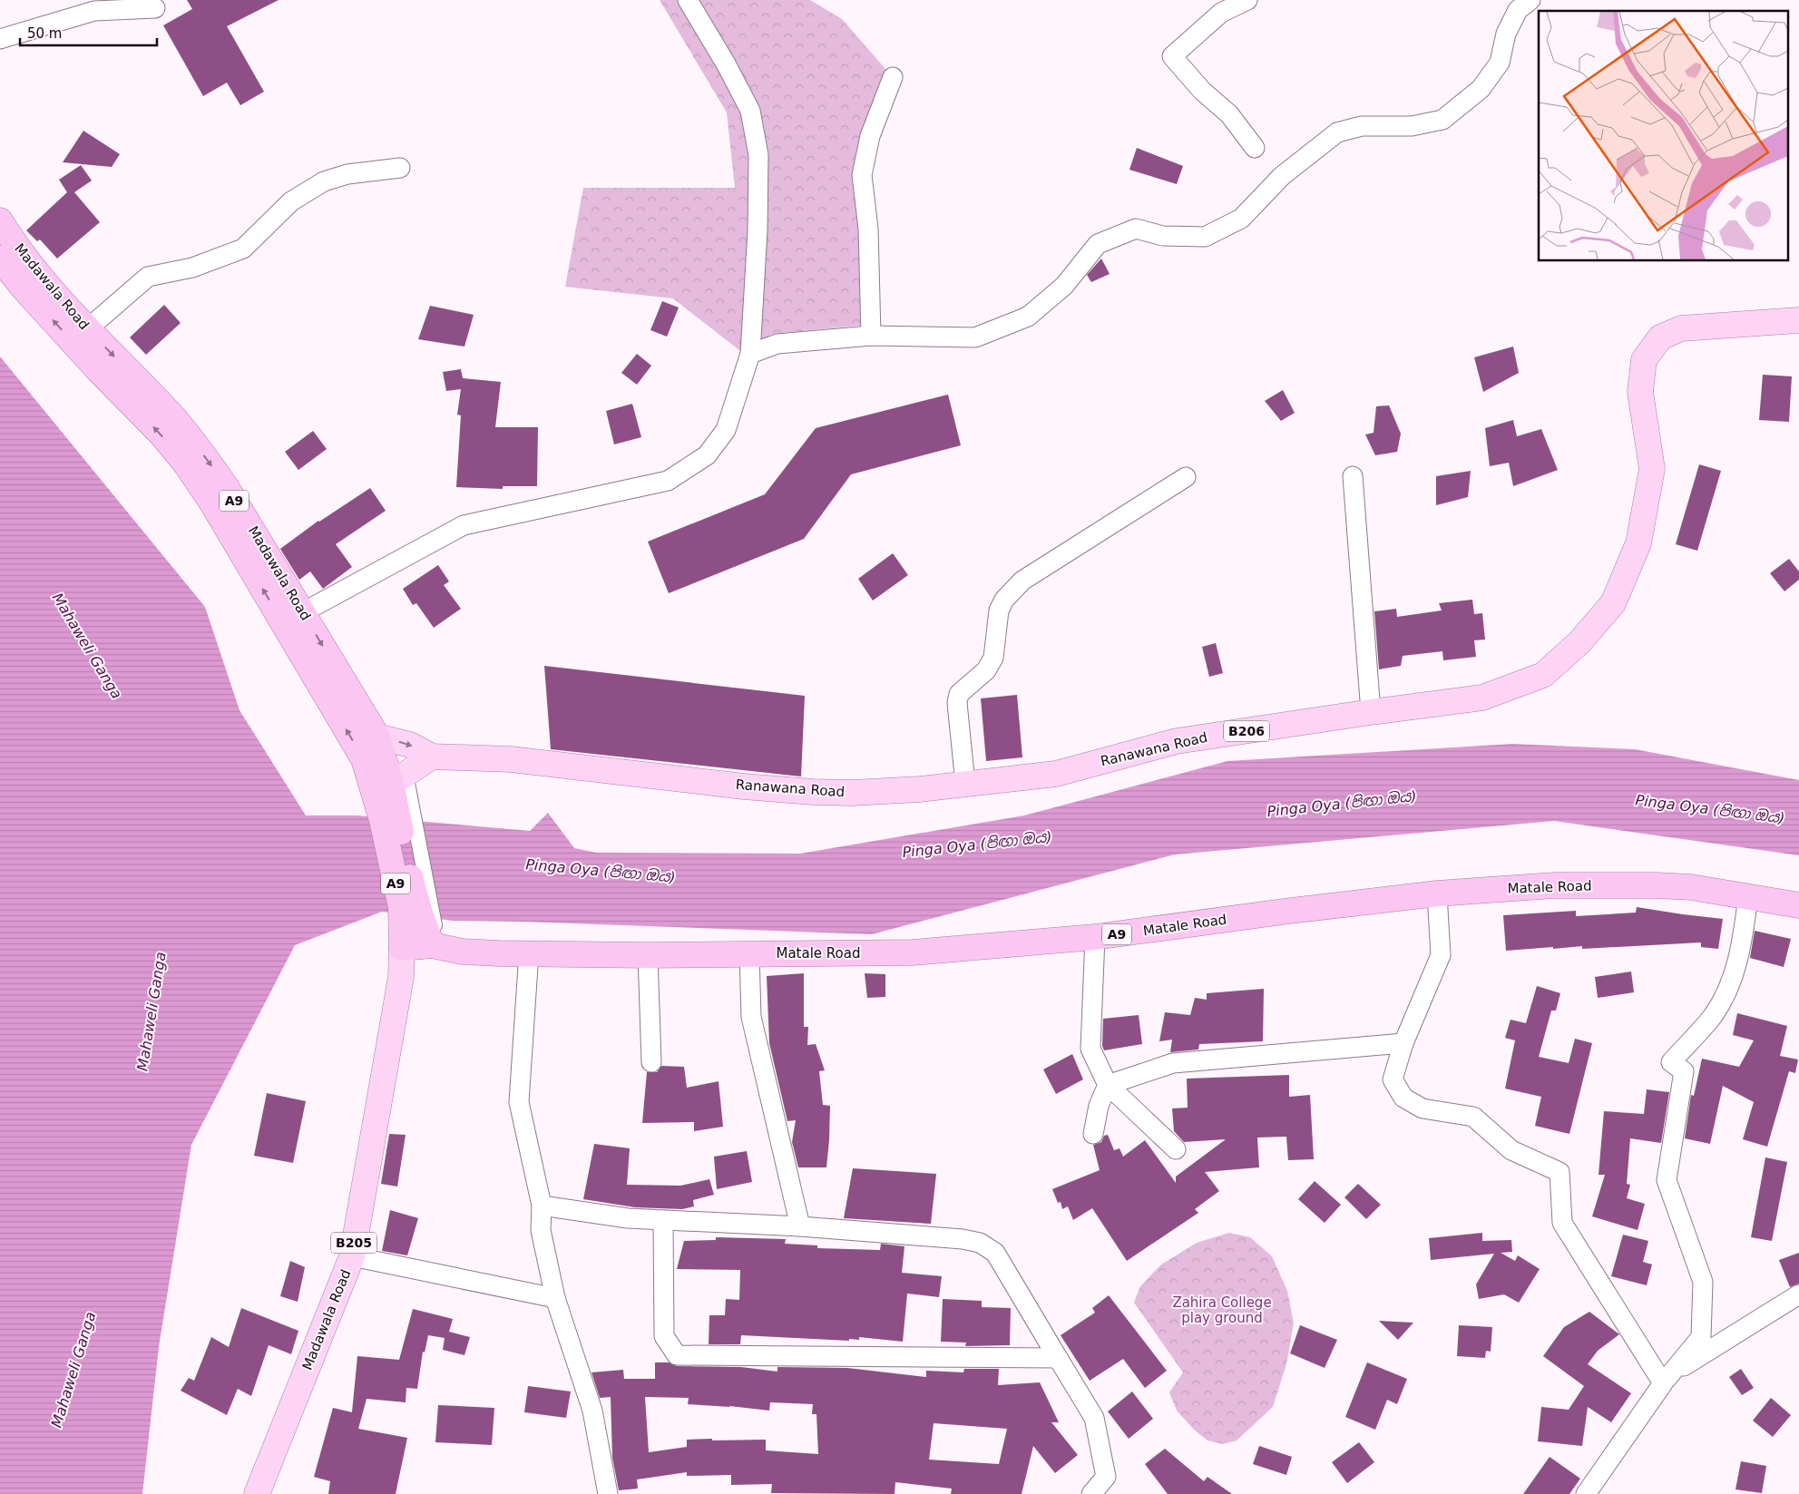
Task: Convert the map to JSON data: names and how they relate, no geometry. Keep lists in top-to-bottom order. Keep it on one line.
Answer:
{"streets":{"highway":["Madawala Road","A9","Matale Road"],"main road":["B206","Ranawana Road","B205"]},"crossings":[["Madawala Road","B206"],["Madawala Road","Matale Road"],["B206","Ranawana Road"]],"water":["Mahaweli Ganga","Pinga Oya (පිඟා ඔය)"],"parks":["Zahira College play ground"],"scale_bar":"50 m"}
